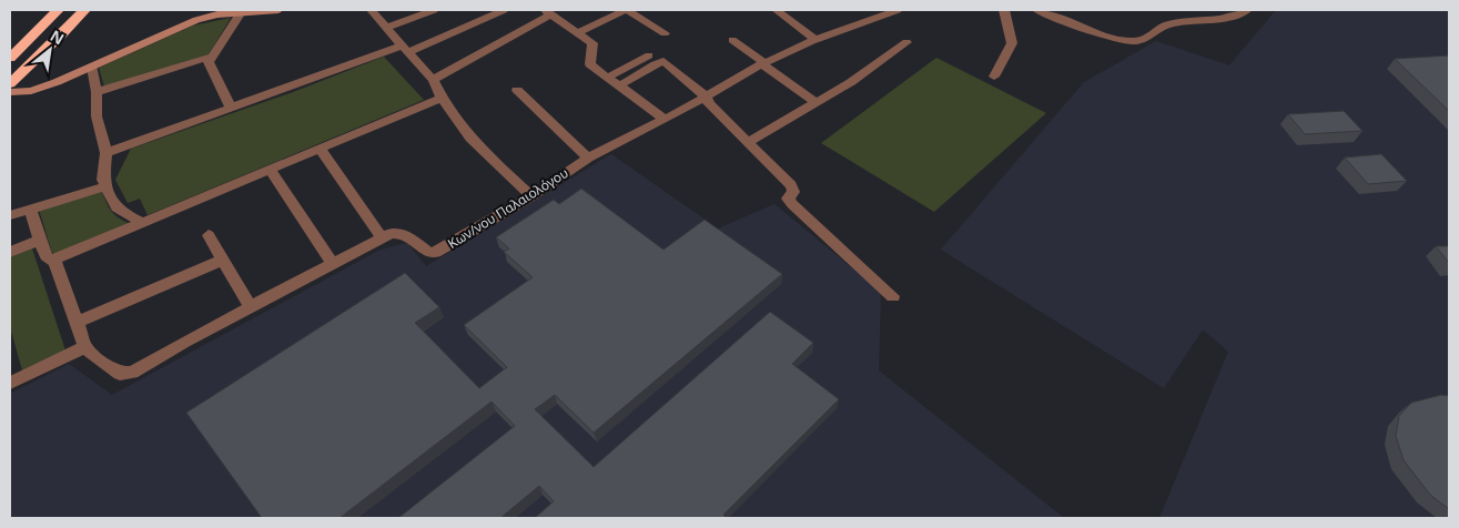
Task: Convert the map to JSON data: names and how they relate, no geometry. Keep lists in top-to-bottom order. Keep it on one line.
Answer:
{"streets":{"street":["Κων/νου Παλαιολόγου"]},"north":"top right"}
